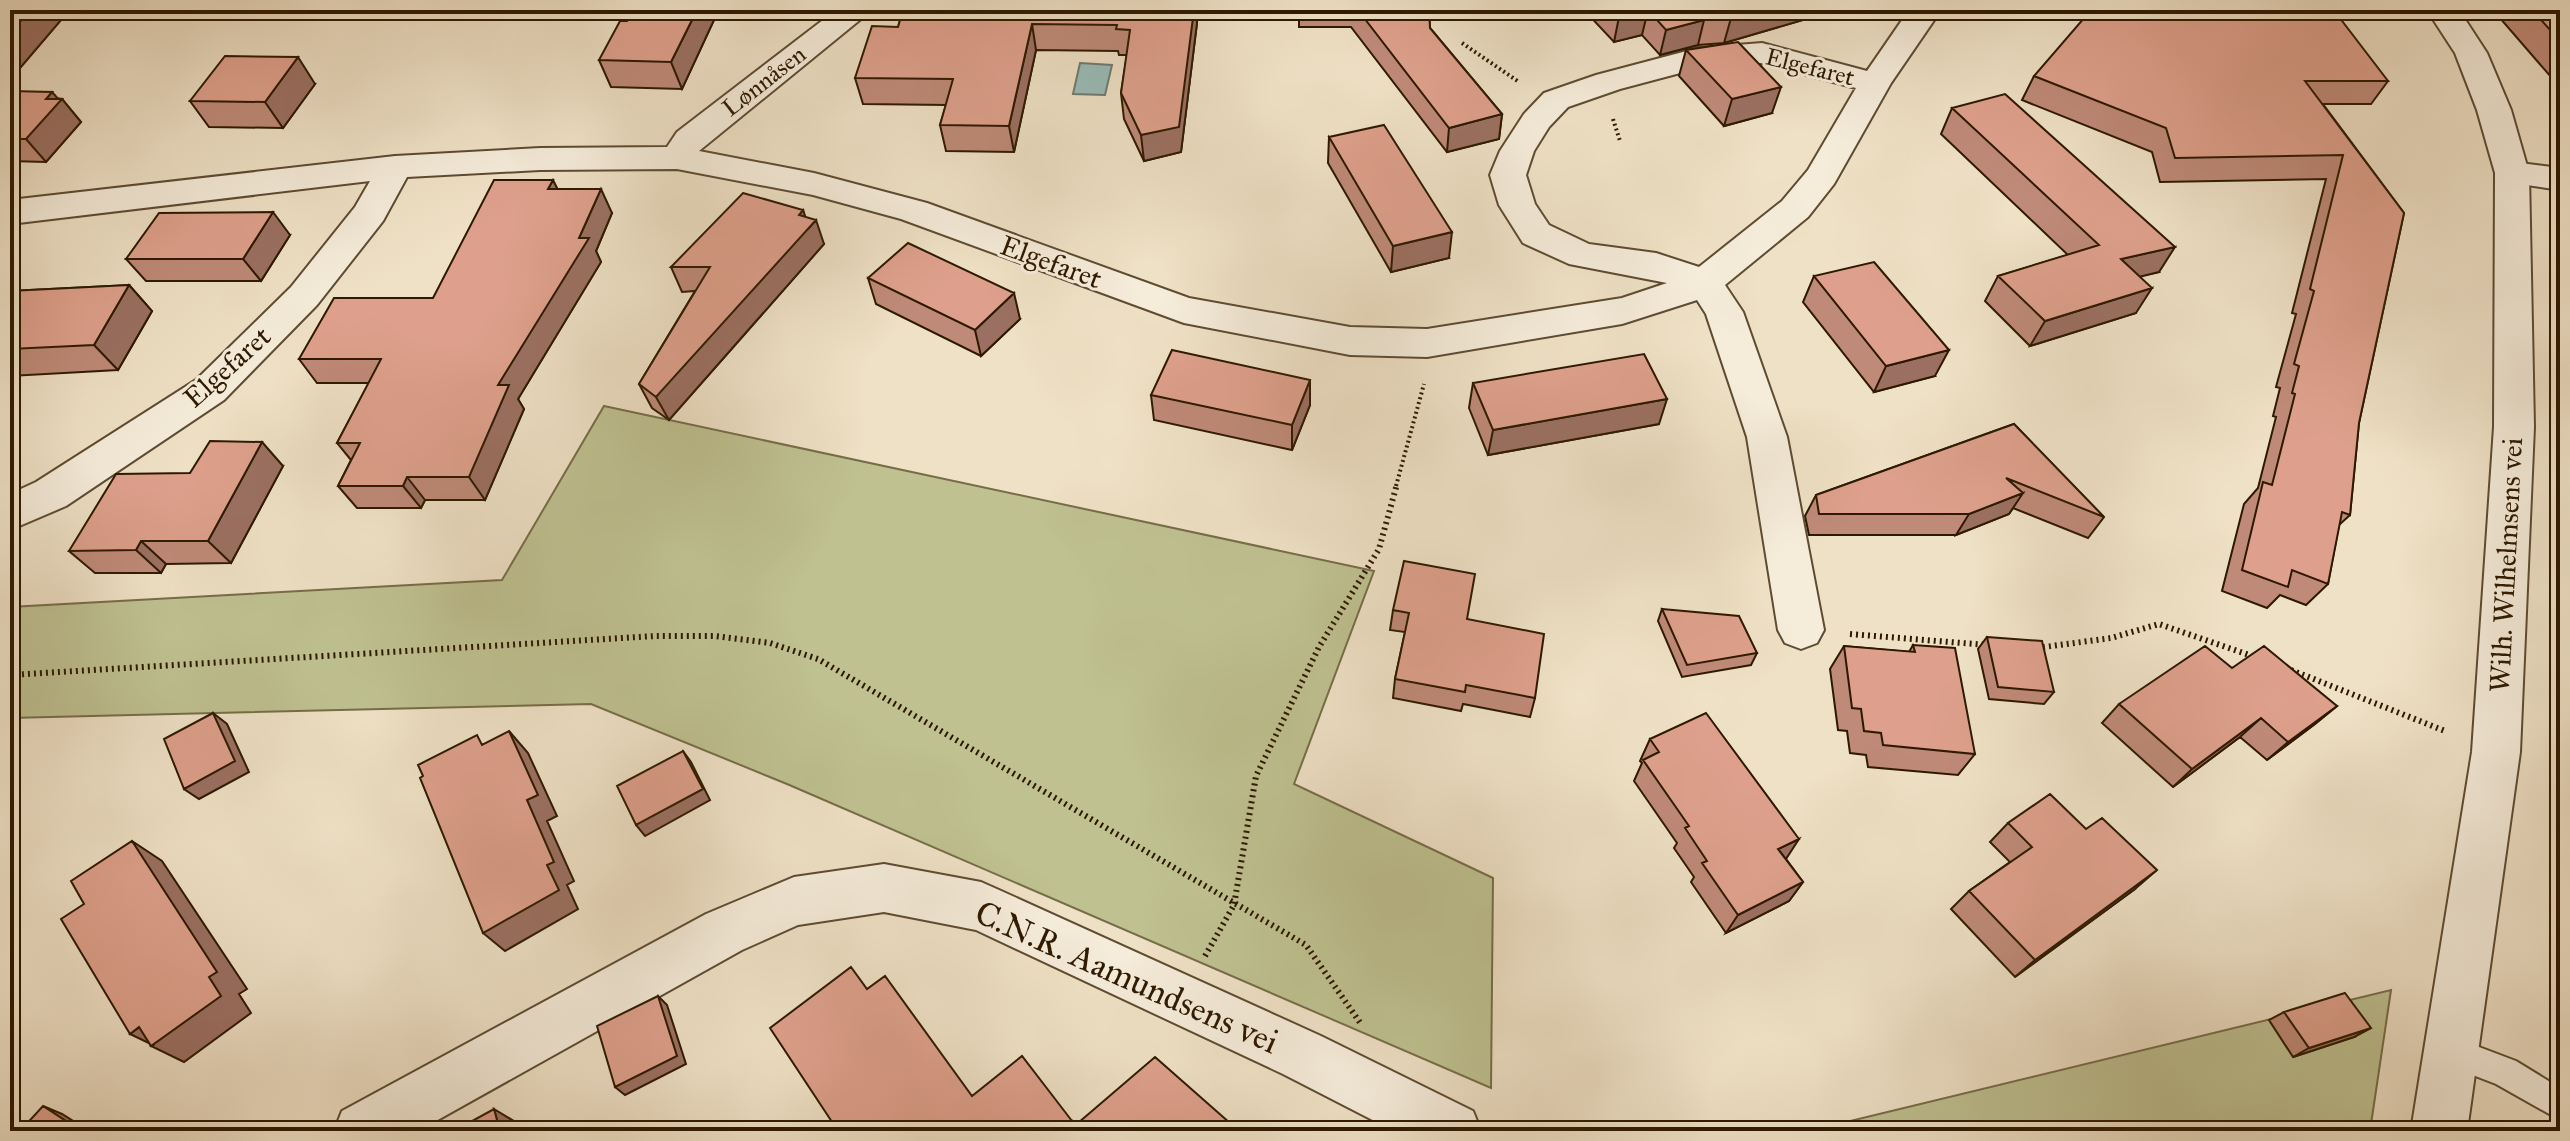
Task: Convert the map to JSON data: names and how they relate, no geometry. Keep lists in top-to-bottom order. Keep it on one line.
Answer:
{"streets":{"street":["Elgefaret","Lønnåsen","Wilh. Wilhelmsens vei","C.N.R. Aamundsens vei"]},"crossings":[["Elgefaret","Lønnåsen"]]}
